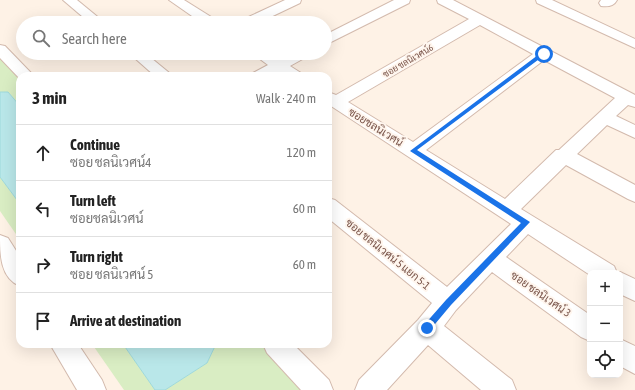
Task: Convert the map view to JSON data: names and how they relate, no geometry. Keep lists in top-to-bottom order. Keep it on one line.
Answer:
{"streets":{"street":["ซอย ชลนิเวศน์6","ซอยชลนิเวศน์","ซอย ชลนิเวศน์ 5 แยก 5-1","ซอย ชลนิเวศน์ 3"]},"crossings":[["ซอย ชลนิเวศน์6","ซอยชลนิเวศน์"]],"page":{"search":"Search here","heading":["3 min","Walk · 240 m"],"list":[["Continue","ซอย ชลนิเวศน์4","120 m"],["Turn left","ซอยชลนิเวศน์","60 m"],["Turn right","ซอย ชลนิเวศน์ 5","60 m"],"Arrive at destination"],"map_buttons":["+","−"]}}
